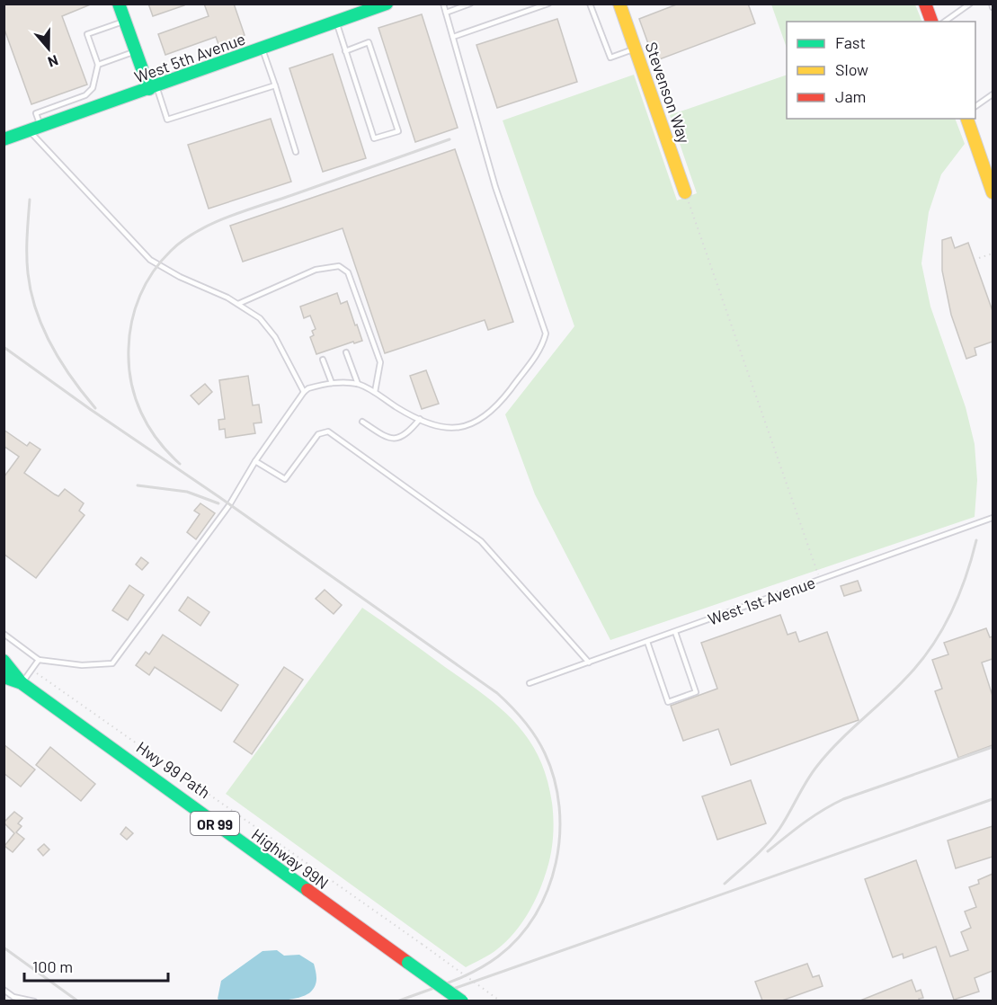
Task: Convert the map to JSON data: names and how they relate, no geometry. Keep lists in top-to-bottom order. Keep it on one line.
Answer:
{"streets":{"street":["West 5th Avenue","Stevenson Way","OR 99","Highway 99N"],"lane":["West 1st Avenue"],"path":["Hwy 99 Path"]},"crossings":[["OR 99","Highway 99N"]],"legend":["Fast","Slow","Jam"],"scale_bar":"100 m","north":"bottom"}
